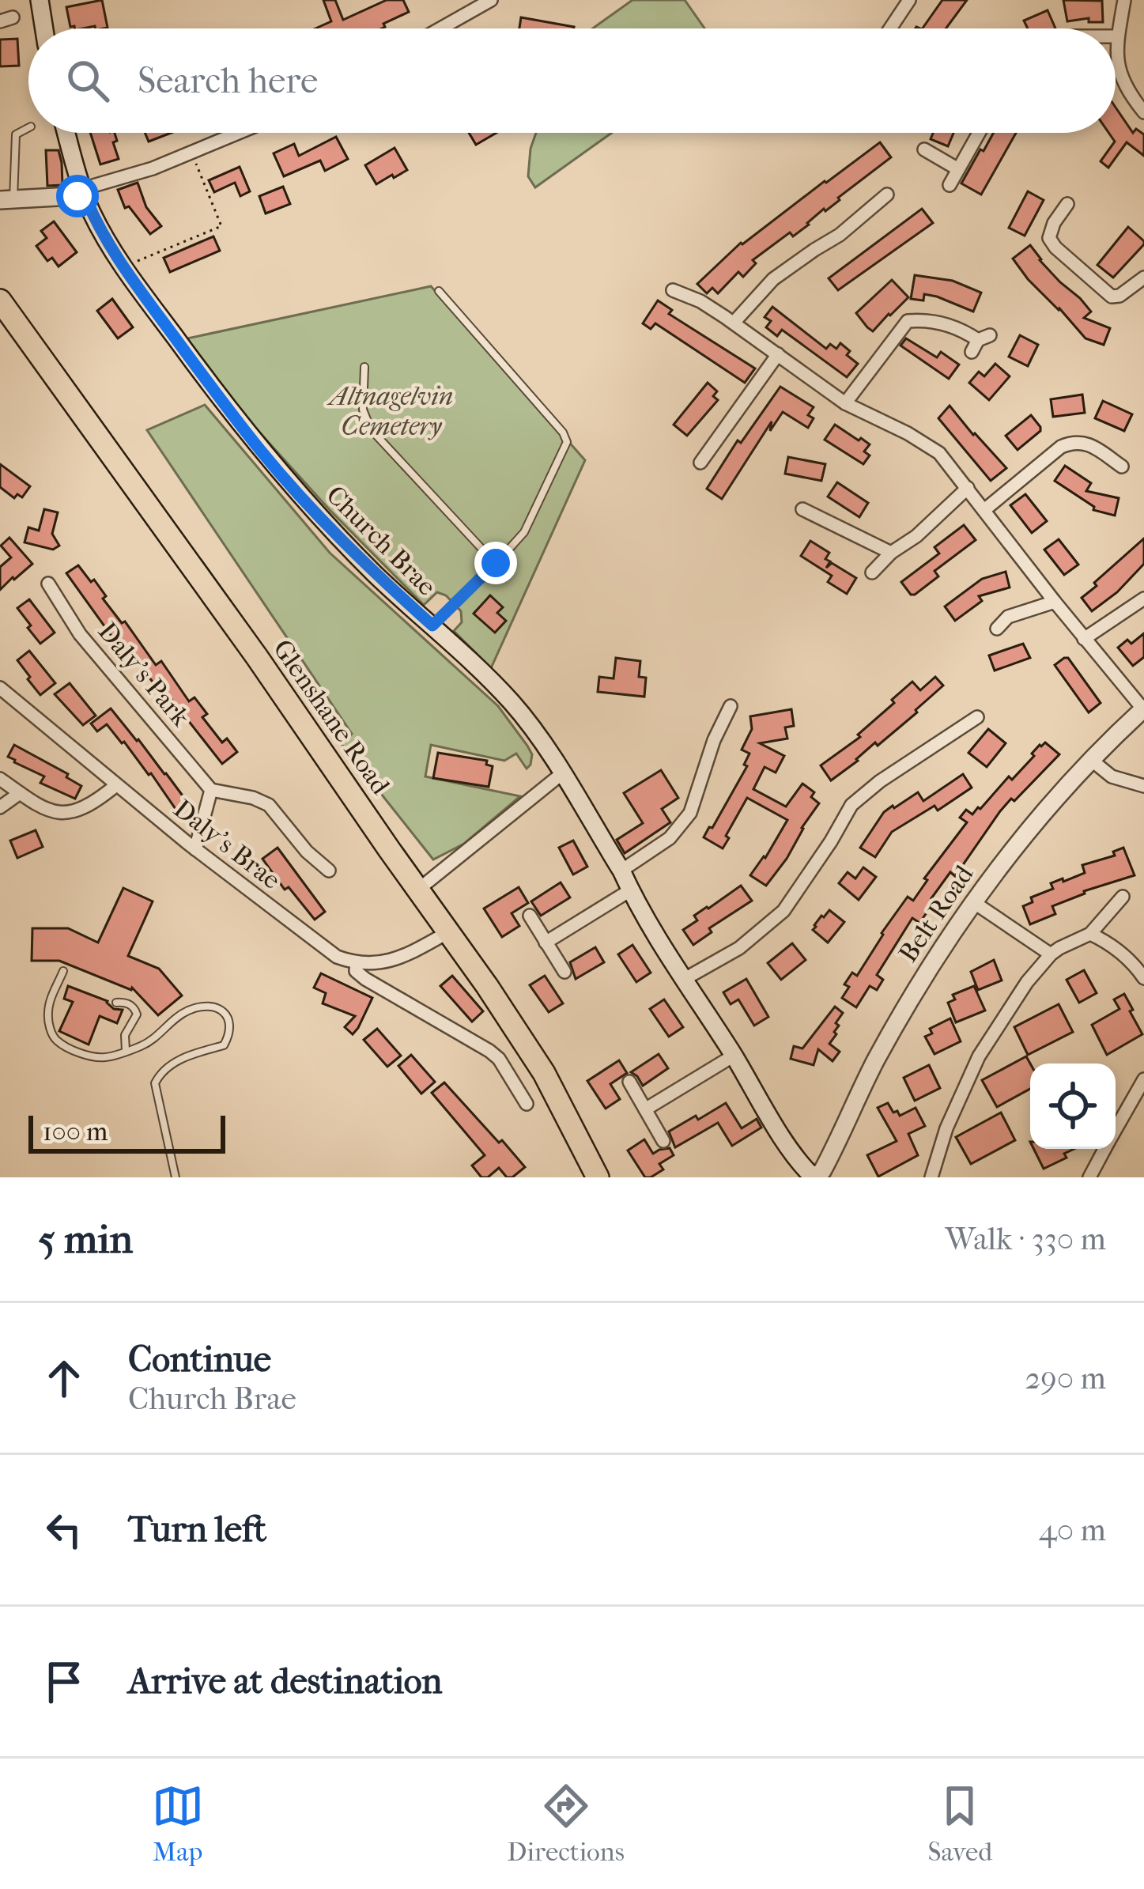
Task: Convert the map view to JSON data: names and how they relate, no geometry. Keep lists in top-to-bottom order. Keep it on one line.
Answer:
{"streets":{"highway":["Glenshane Road"],"main road":["Church Brae","Belt Road"],"street":["Daly's Park","Daly's Brae"]},"crossings":[["Church Brae","Belt Road"]],"parks":["Altnagelvin Cemetery"],"scale_bar":"100 m","page":{"search":"Search here","scale":"100 m","heading":["5 min","Walk · 330 m"],"list":[["Continue","Church Brae","290 m"],["Turn left","40 m"],"Arrive at destination"],"nav":["Map","Directions","Saved"]}}
